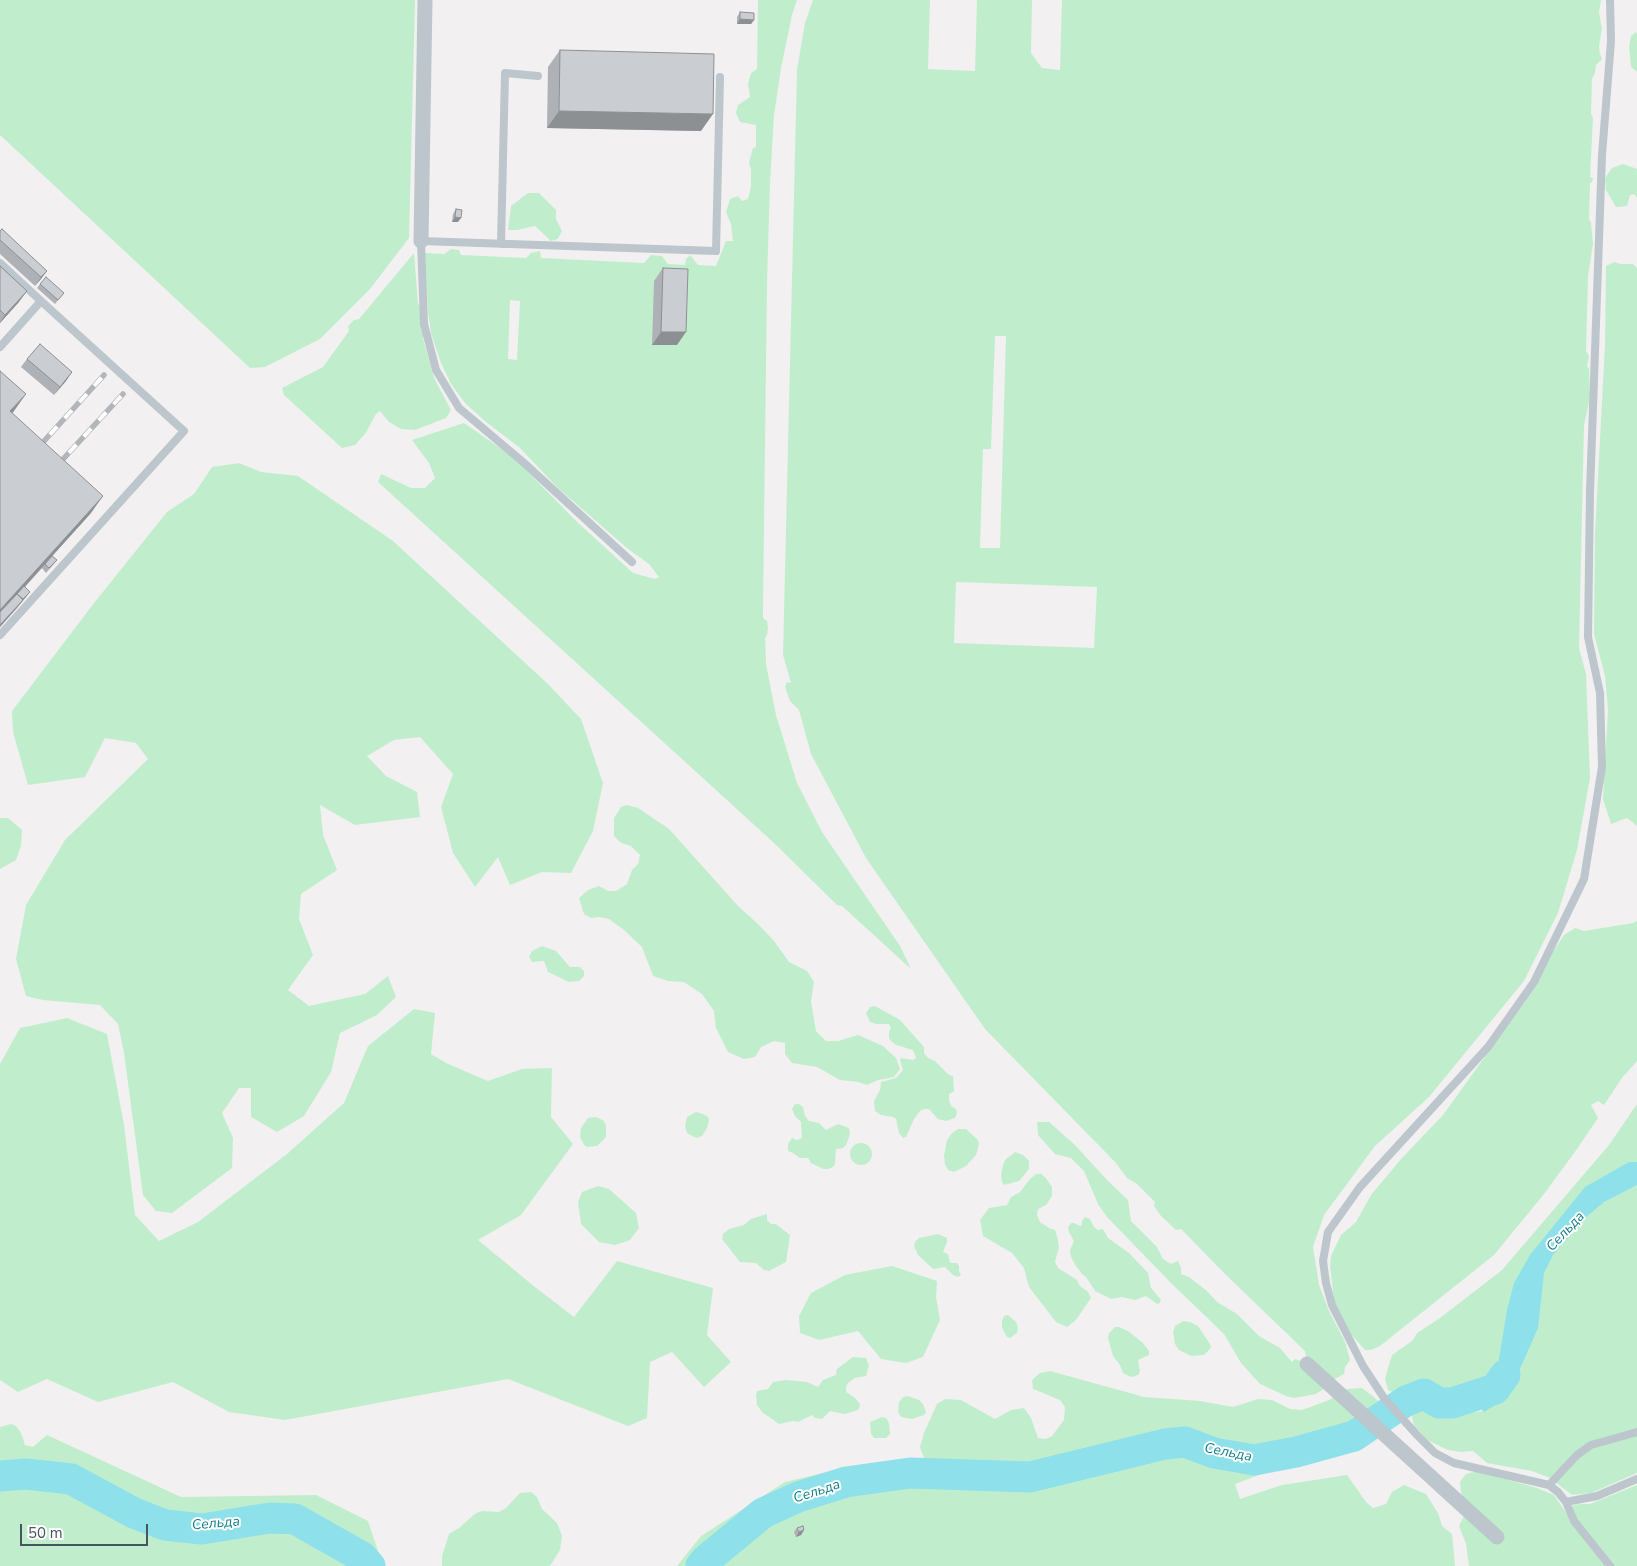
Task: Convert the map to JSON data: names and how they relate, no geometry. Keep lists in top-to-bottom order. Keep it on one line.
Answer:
{"water":["Сельда"],"scale_bar":"50 m"}
